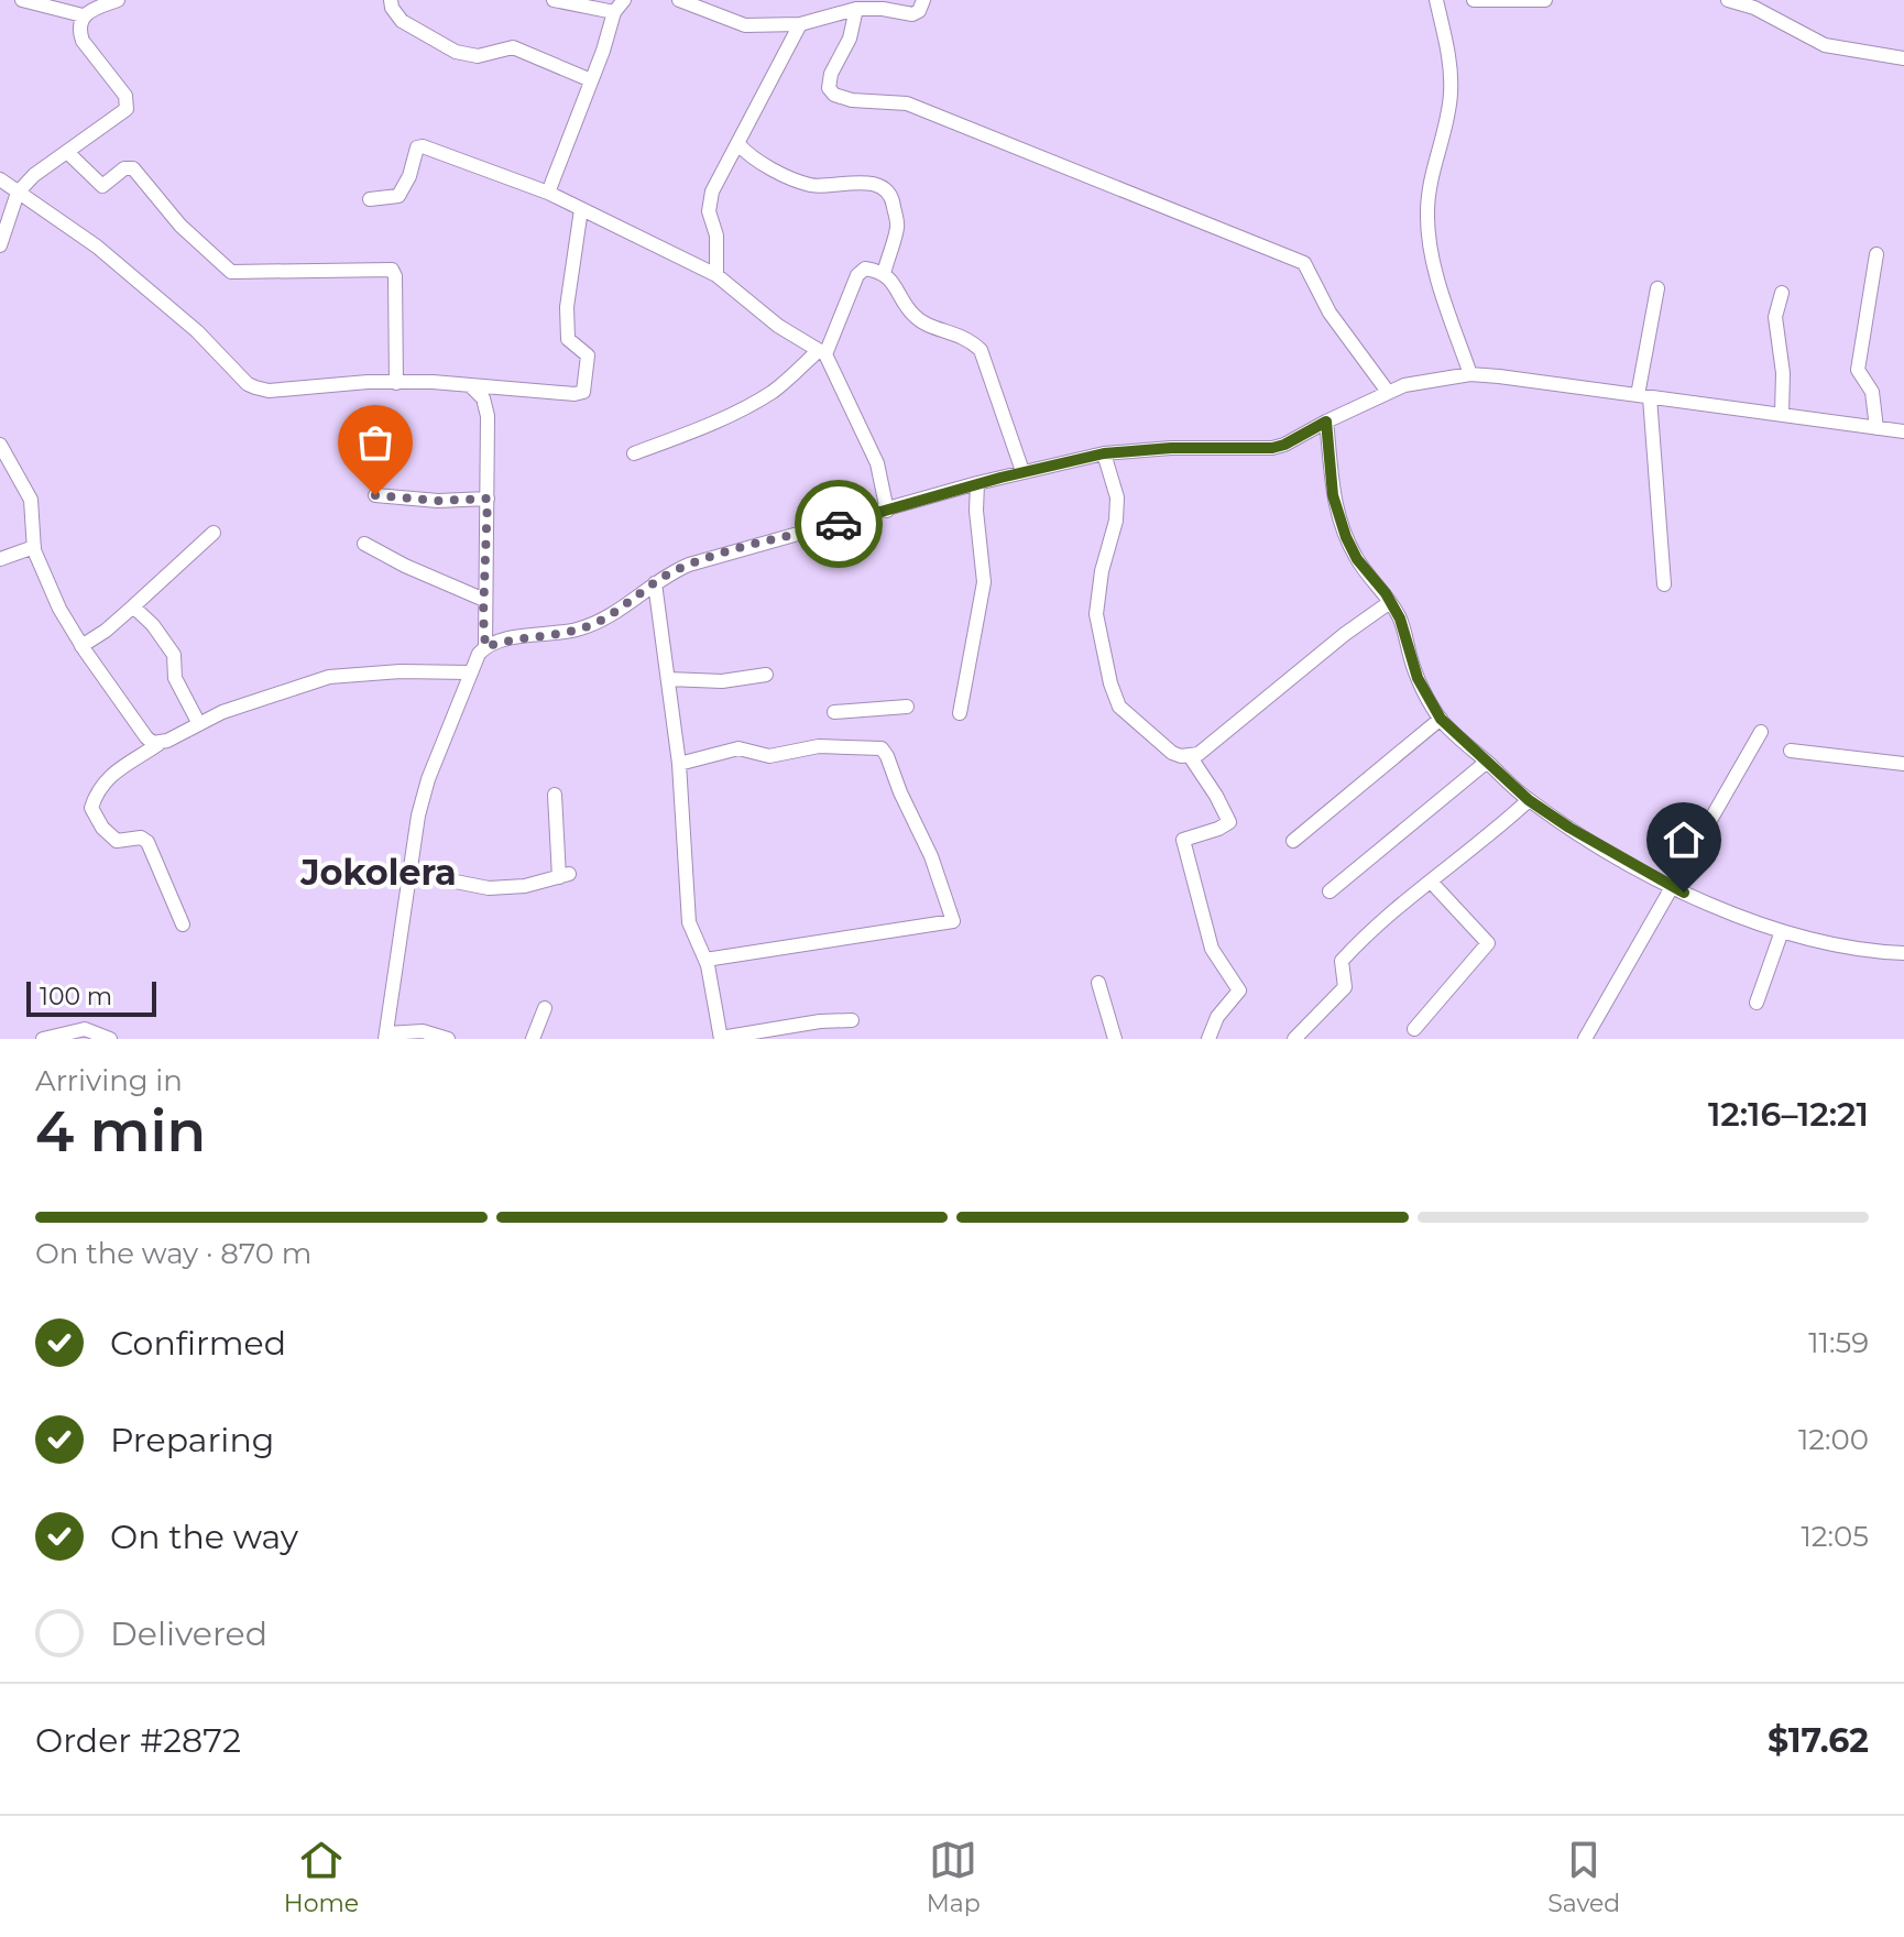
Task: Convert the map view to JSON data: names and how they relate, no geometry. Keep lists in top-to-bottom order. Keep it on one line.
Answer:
{"districts":["Jokolera"],"scale_bar":"100 m","page":{"scale":"100 m","heading":["4 min","Arriving in","12:16–12:21"],"panel":["Order #2872","$17.62"],"bar":"On the way · 870 m","list":[["Confirmed","11:59"],["Preparing","12:00"],["On the way","12:05"],"Delivered"],"tabs":["Home","Map","Saved"]}}
